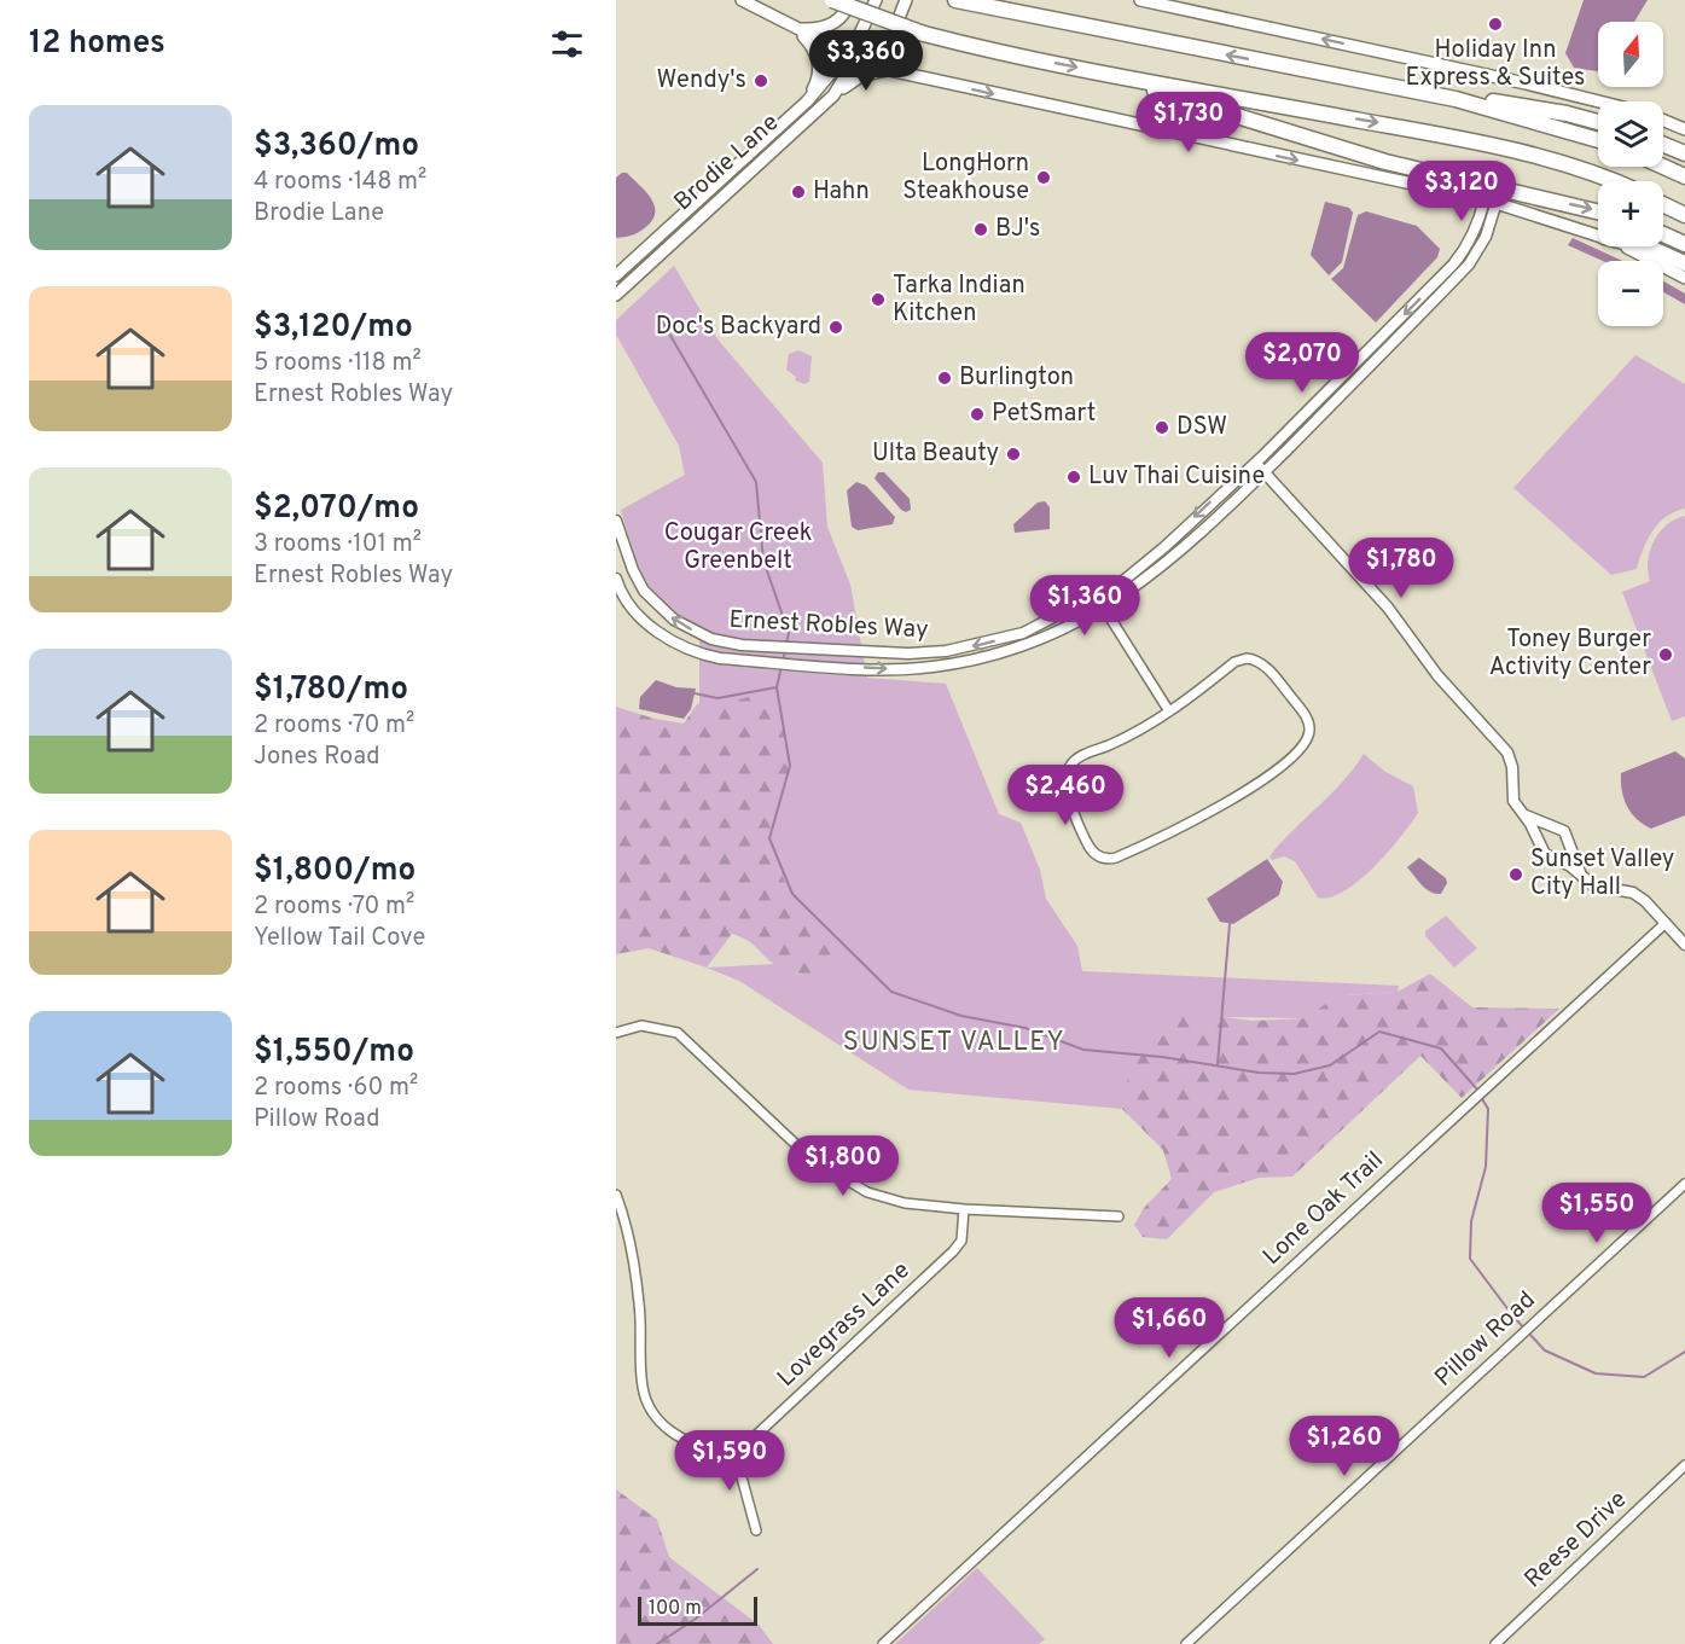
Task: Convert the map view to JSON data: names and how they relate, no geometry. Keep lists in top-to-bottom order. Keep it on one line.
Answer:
{"streets":{"main road":["Brodie Lane"],"street":["Ernest Robles Way","Lone Oak Trail","Lovegrass Lane","Pillow Road","Reese Drive"]},"districts":["SUNSET VALLEY"],"parks":["Cougar Creek Greenbelt"],"places":["Holiday Inn Express & Suites","Wendy's","LongHorn Steakhouse","Hahn","BJ's","Tarka Indian Kitchen","Doc's Backyard","Burlington","PetSmart","DSW","Ulta Beauty","Luv Thai Cuisine","Toney Burger Activity Center","Sunset Valley City Hall"],"scale_bar":"100 m","north":"top","page":{"heading":"12 homes","map_buttons":["+","−"],"price":["$3,360","$1,730","$3,120","$2,070","$1,780","$1,360","$2,460","$1,800","$1,550","$1,660","$1,260","$1,590"],"list":[{"name":"$3,360/mo","note":"4 rooms · 148 m² · Brodie Lane"},{"name":"$3,120/mo","note":"5 rooms · 118 m² · Ernest Robles Way"},{"name":"$2,070/mo","note":"3 rooms · 101 m² · Ernest Robles Way"},{"name":"$1,780/mo","note":"2 rooms · 70 m² · Jones Road"},{"name":"$1,800/mo","note":"2 rooms · 70 m² · Yellow Tail Cove"},{"name":"$1,550/mo","note":"2 rooms · 60 m² · Pillow Road"}],"scale":"100 m"}}
